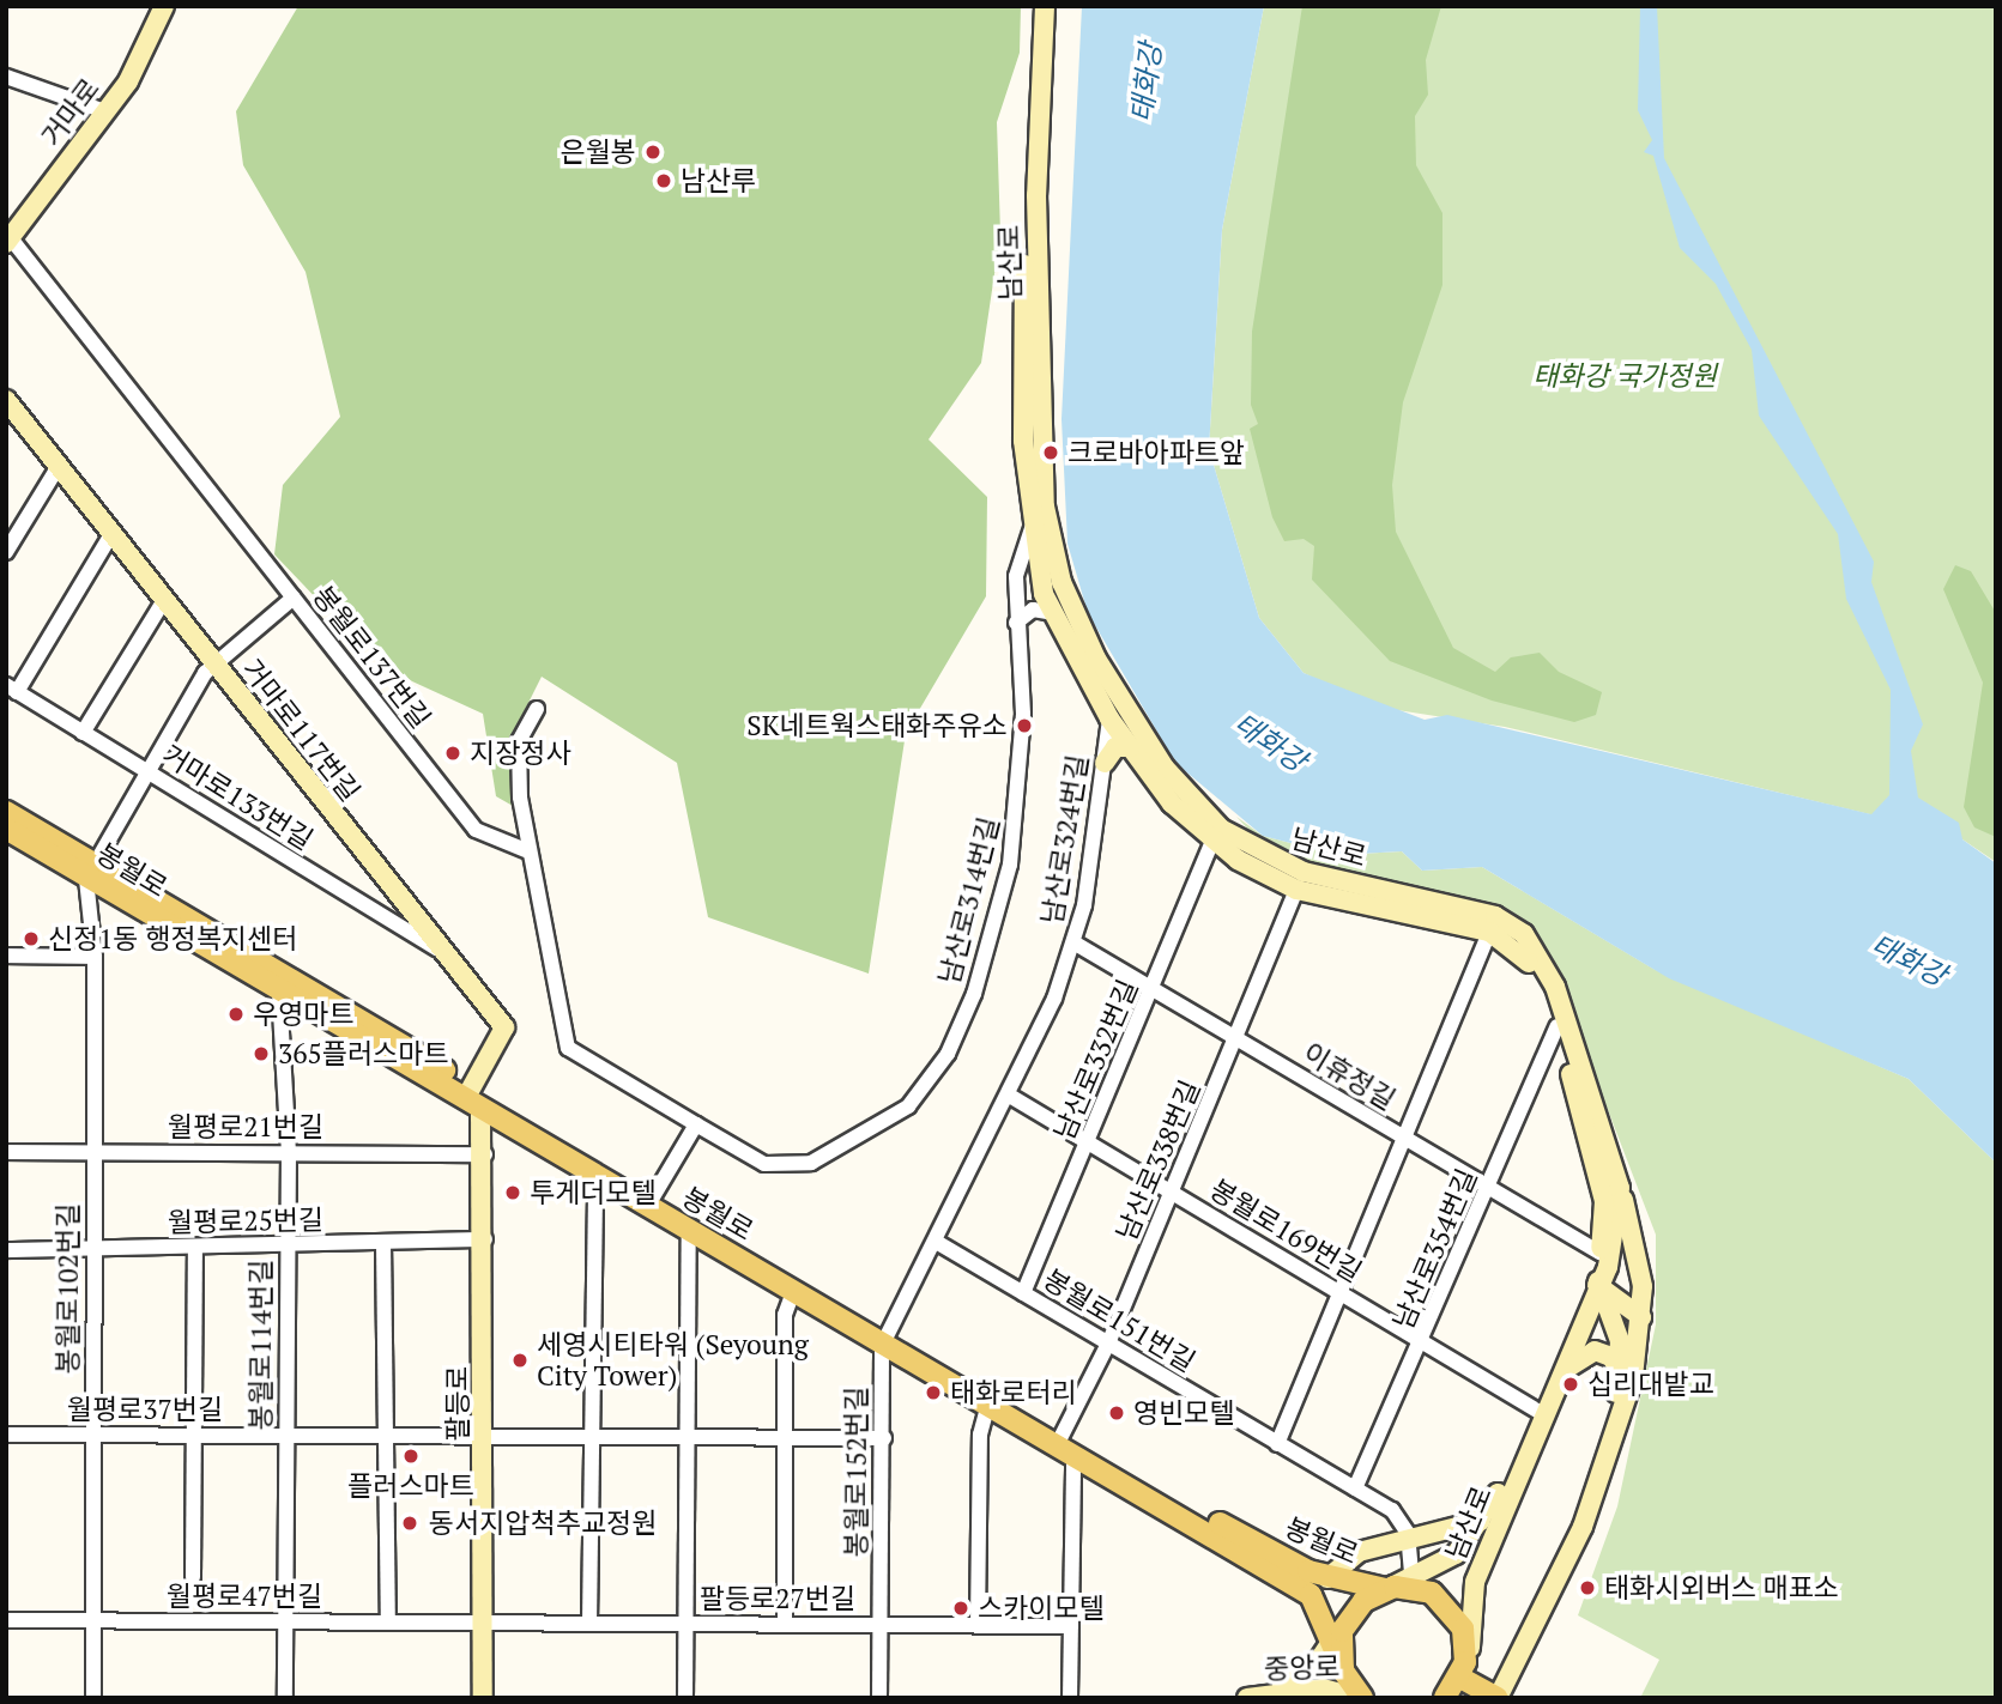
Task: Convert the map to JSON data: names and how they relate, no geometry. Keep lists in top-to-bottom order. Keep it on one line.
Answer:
{"streets":{"main road":["거마로","남산로","거마로117번길","봉월로","팔등로","중앙로"],"street":["봉월로137번길","거마로133번길","남산로324번길","남산로314번길","남산로332번길","이휴정길","월평로21번길","남산로338번길","월평로25번길","봉월로169번길","남산로354번길","봉월로102번길","봉월로151번길","봉월로114번길","월평로37번길","봉월로152번길","월평로47번길","팔등로27번길"]},"crossings":[["거마로","봉월로137번길"],["남산로","남산로324번길"],["남산로","봉월로"],["남산로","남산로314번길"],["남산로","남산로332번길"],["남산로","이휴정길"],["남산로","남산로338번길"],["남산로","봉월로169번길"],["남산로","남산로354번길"],["남산로","봉월로151번길"],["거마로117번길","거마로133번길"],["거마로117번길","봉월로"],["거마로117번길","팔등로"],["남산로324번길","이휴정길"],["남산로324번길","봉월로169번길"],["남산로324번길","봉월로151번길"],["봉월로","남산로338번길"],["봉월로","봉월로102번길"],["봉월로","봉월로151번길"],["봉월로","봉월로114번길"],["봉월로","팔등로"],["봉월로","봉월로152번길"],["봉월로","중앙로"],["남산로332번길","이휴정길"],["남산로332번길","봉월로169번길"],["남산로332번길","봉월로151번길"],["이휴정길","남산로338번길"],["이휴정길","남산로354번길"],["월평로21번길","봉월로102번길"],["월평로21번길","봉월로114번길"],["월평로21번길","팔등로"],["남산로338번길","봉월로169번길"],["남산로338번길","봉월로151번길"],["월평로25번길","봉월로102번길"],["월평로25번길","봉월로114번길"],["월평로25번길","팔등로"],["봉월로169번길","남산로354번길"],["남산로354번길","봉월로151번길"],["봉월로102번길","월평로37번길"],["봉월로102번길","월평로47번길"],["봉월로114번길","월평로37번길"],["봉월로114번길","월평로47번길"],["팔등로","월평로37번길"],["팔등로","월평로47번길"],["팔등로","팔등로27번길"],["월평로37번길","봉월로152번길"],["봉월로152번길","팔등로27번길"],["월평로47번길","팔등로27번길"]],"water":["태화강"],"parks":["태화강 국가정원"],"places":["은월봉","남산루","크로바아파트앞","SK네트웍스태화주유소","지장정사","신정1동 행정복지센터","우영마트","365플러스마트","투게더모텔","세영시티타워 (Seyoung City Tower)","십리대밭교","태화로터리","영빈모텔","플러스마트","동서지압척추교정원","태화시외버스 매표소","스카이모텔"]}
